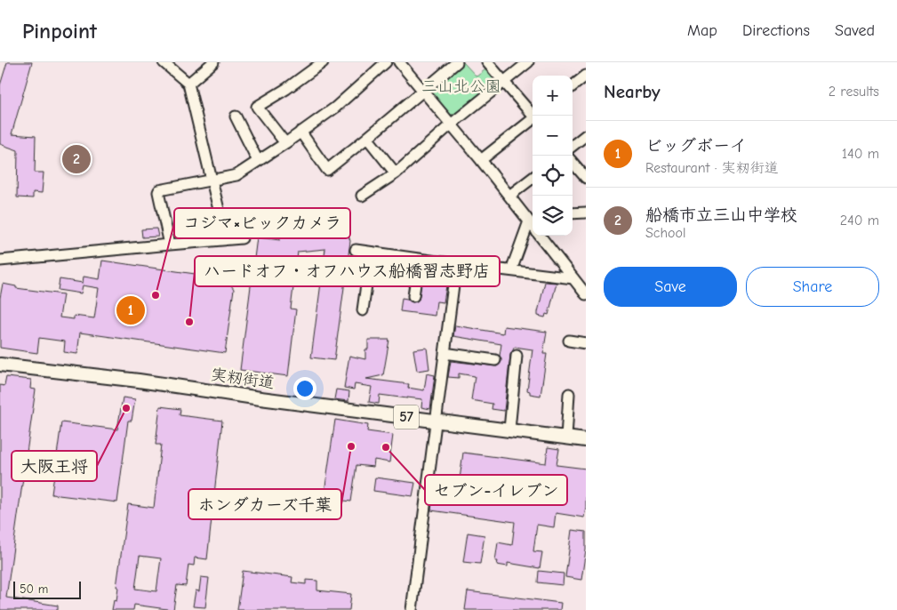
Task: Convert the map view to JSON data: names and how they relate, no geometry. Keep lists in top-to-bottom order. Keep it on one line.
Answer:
{"streets":{"main road":["実籾街道","57"]},"parks":["三山北公園"],"places":["コジマ×ビックカメラ","ハードオフ・オフハウス船橋習志野店","大阪王将","ホンダカーズ千葉","セブン-イレブン"],"scale_bar":"50 m","page":{"header":"Pinpoint","nav":["Map","Directions","Saved"],"heading":["Nearby","2 results"],"map_buttons":["+","−"],"list":[{"mark":"1","name":"ビッグボーイ","note":"Restaurant · 実籾街道","value":"140 m"},{"mark":"2","name":"船橋市立三山中学校","note":"School","value":"240 m"}],"pins":["2","1"],"buttons":["Save","Share"],"scale":"50 m"}}
